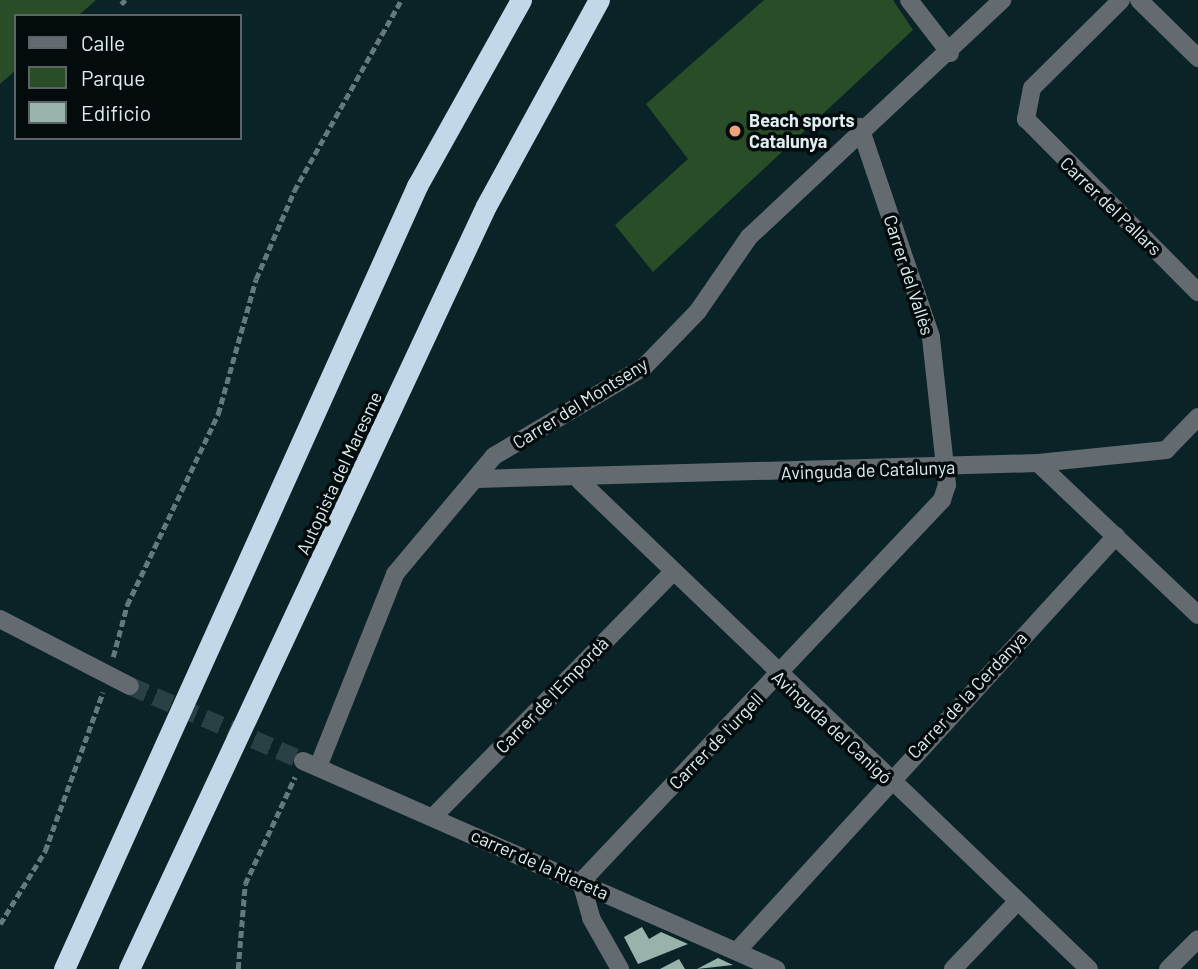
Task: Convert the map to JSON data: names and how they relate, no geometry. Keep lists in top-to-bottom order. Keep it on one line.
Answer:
{"streets":{"highway":["Autopista del Maresme"],"street":["Carrer del Pallars","Carrer del Vallès","Carrer del Montseny","Avinguda de Catalunya","Carrer de l'Empordà","Carrer de la Cerdanya","Avinguda del Canigó","Carrer de l'urgell","carrer de la Riereta"]},"crossings":[["Carrer del Vallès","Carrer del Montseny"],["Carrer del Vallès","Avinguda de Catalunya"],["Carrer del Vallès","Carrer de l'urgell"],["Carrer del Montseny","Avinguda de Catalunya"],["Carrer del Montseny","carrer de la Riereta"],["Avinguda de Catalunya","Avinguda del Canigó"],["Avinguda de Catalunya","Carrer de l'urgell"],["Carrer de l'Empordà","Avinguda del Canigó"],["Carrer de l'Empordà","carrer de la Riereta"],["Carrer de la Cerdanya","Avinguda del Canigó"],["Carrer de la Cerdanya","carrer de la Riereta"],["Avinguda del Canigó","Carrer de l'urgell"],["Carrer de l'urgell","carrer de la Riereta"]],"places":["Beach sports Catalunya"],"legend":["Calle","Parque","Edificio"]}
